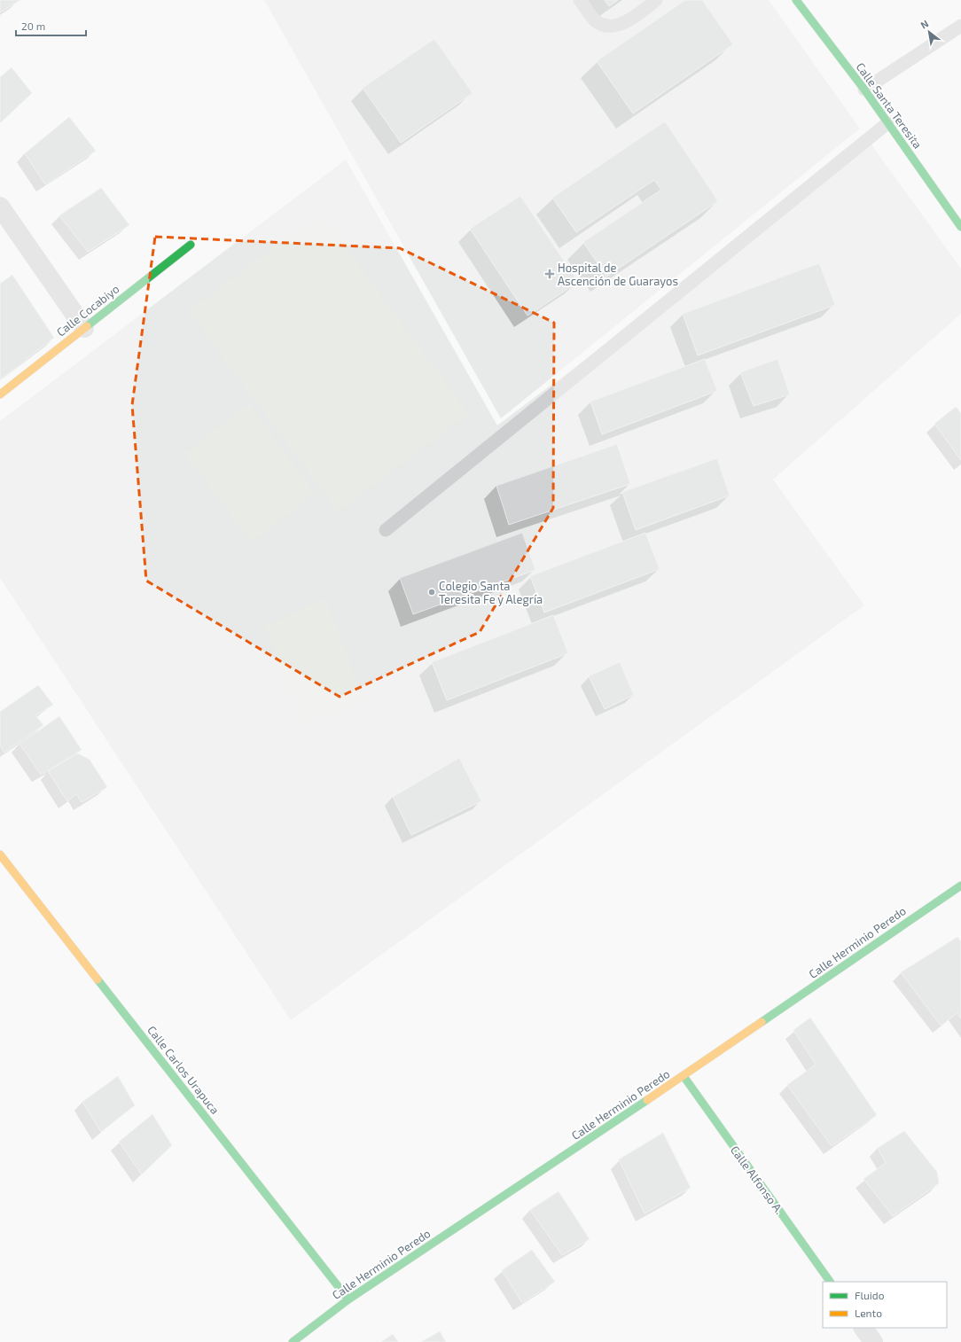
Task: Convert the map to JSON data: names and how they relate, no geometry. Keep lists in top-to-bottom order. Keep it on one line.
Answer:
{"streets":{"street":["Calle Santa Teresita","Calle Cocabiyo","Calle Herminio Peredo","Calle Carlos Urapuca","Calle Alfonso A."]},"crossings":[["Calle Herminio Peredo","Calle Carlos Urapuca"],["Calle Herminio Peredo","Calle Alfonso A."]],"places":{"health":["Hospital de Ascención de Guarayos"],"other":["Colegio Santa Teresita Fe y Alegría"]},"legend":["Fluido","Lento"],"scale_bar":"20 m","north":"top left"}
